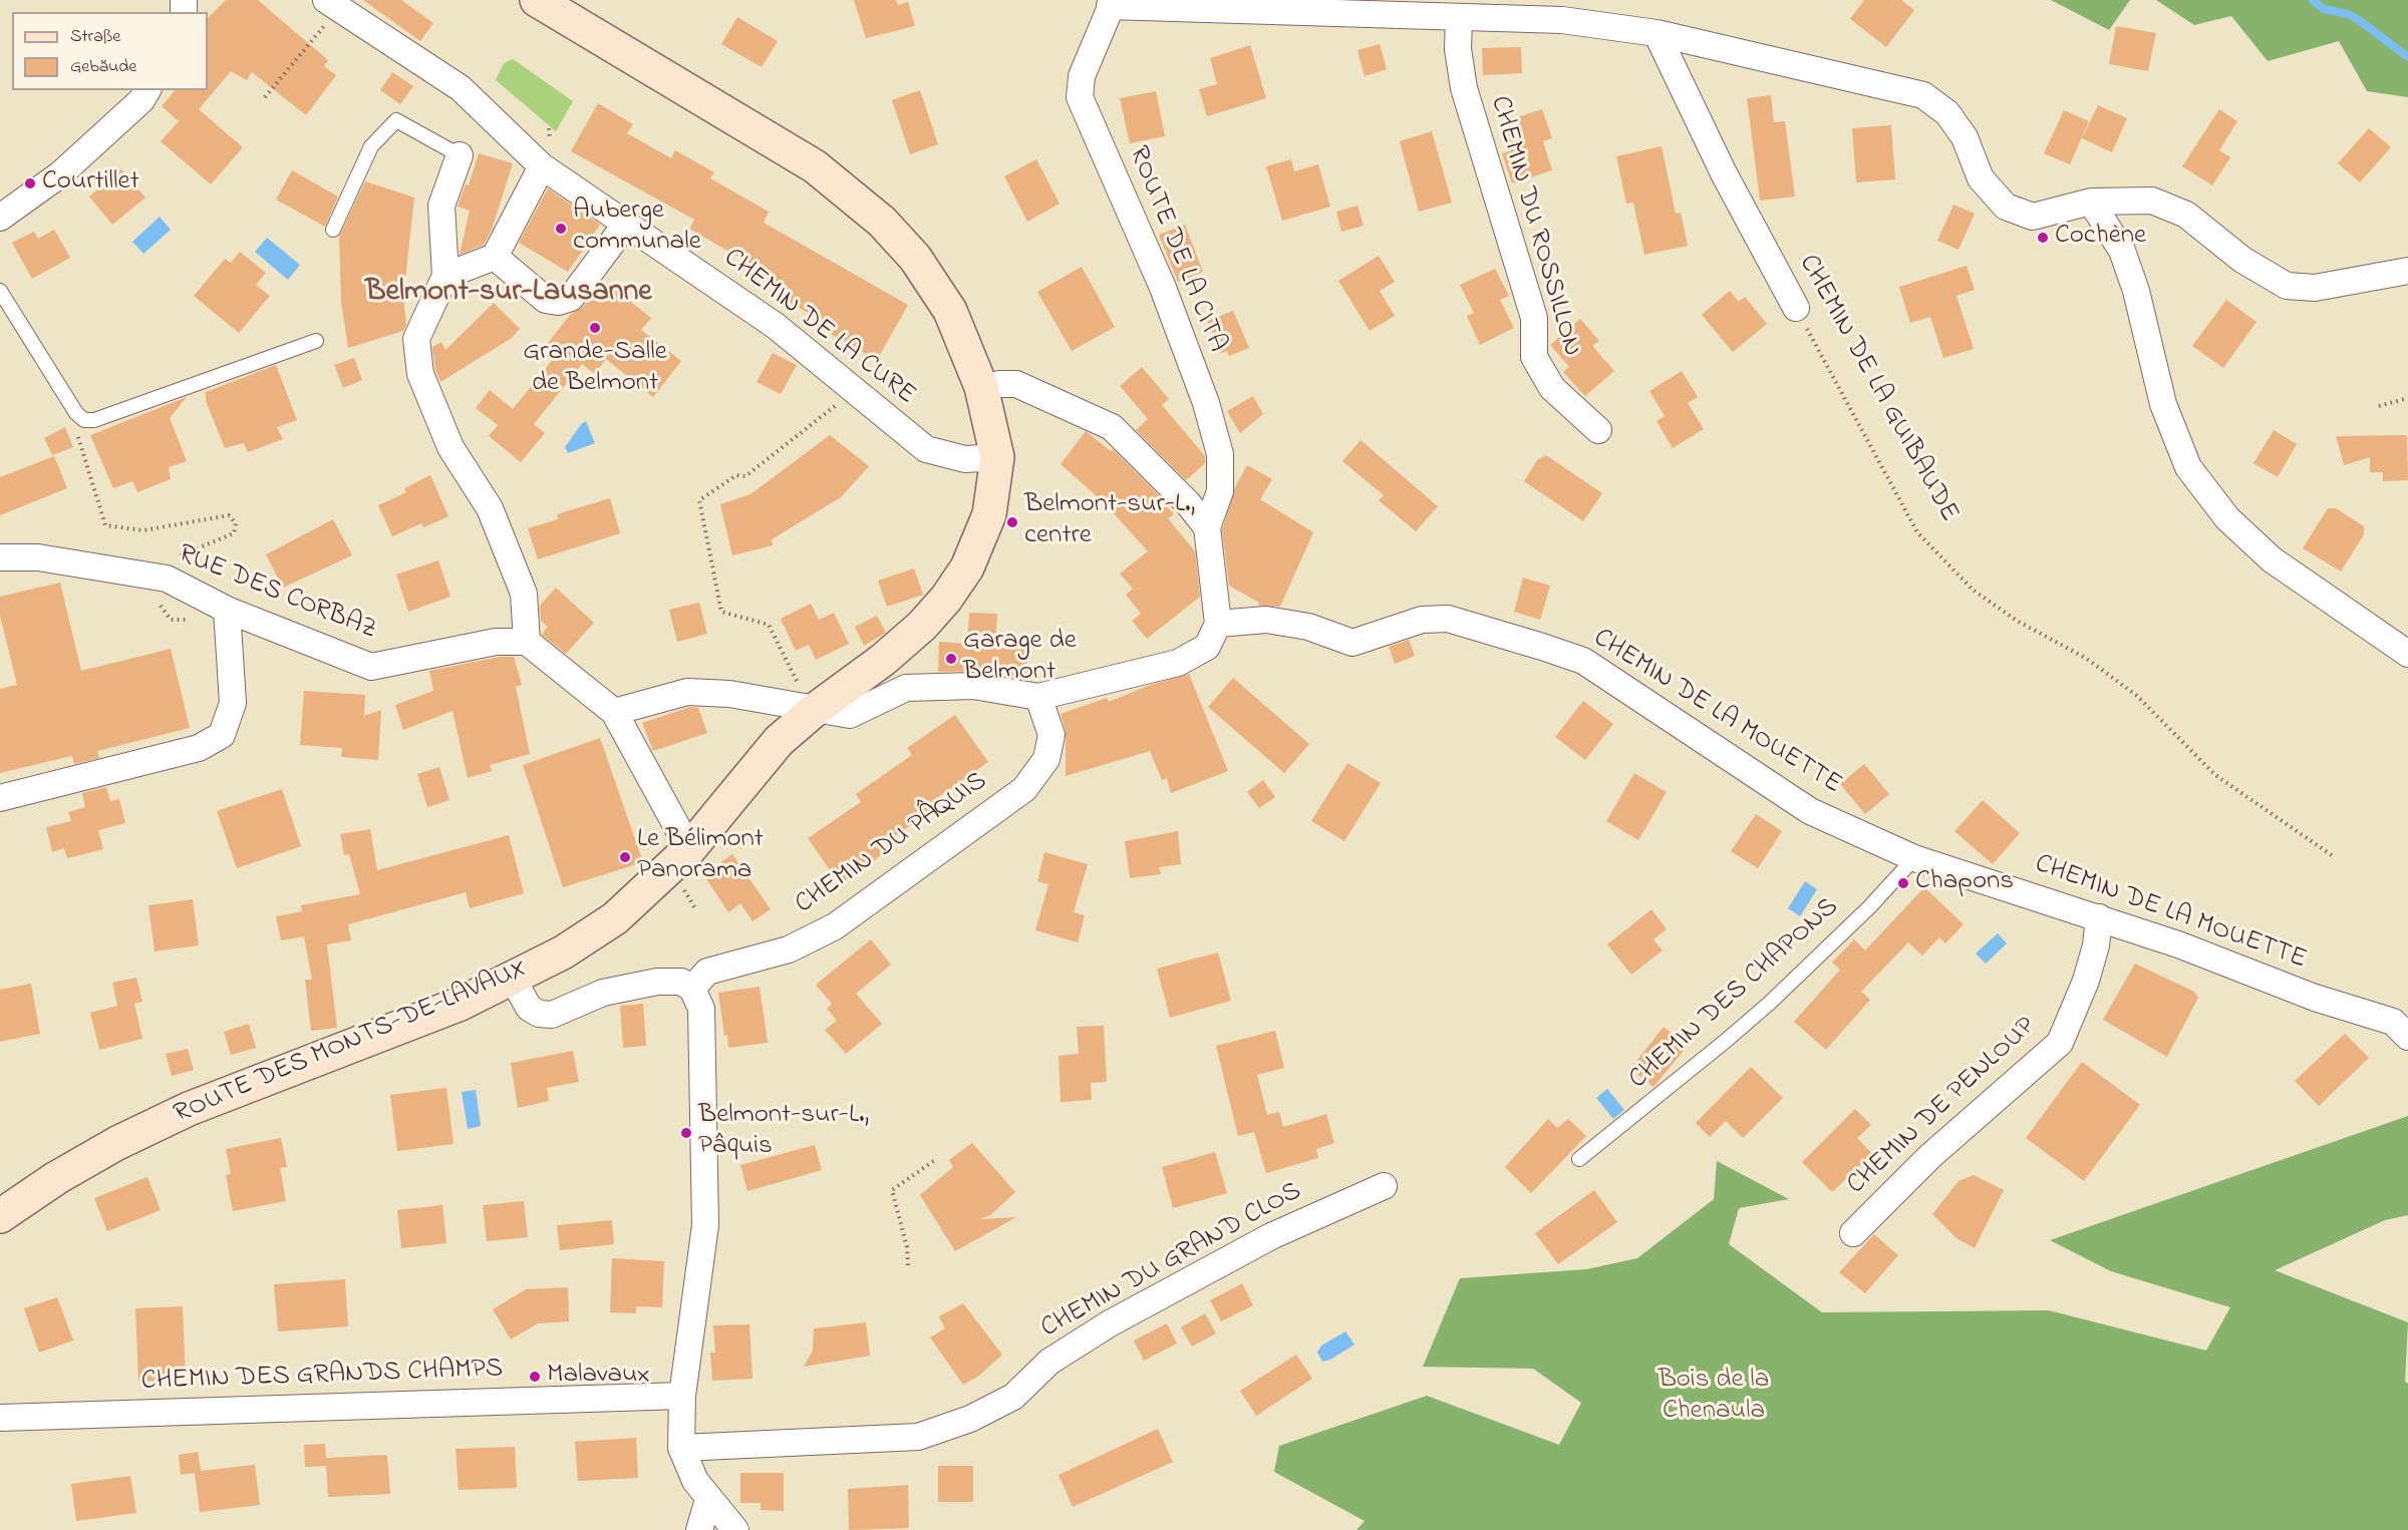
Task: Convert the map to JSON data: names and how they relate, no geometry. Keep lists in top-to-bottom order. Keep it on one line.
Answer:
{"streets":{"street":["CHEMIN DU ROSSILLON","ROUTE DE LA CITA","CHEMIN DE LA CURE","CHEMIN DE LA GUIBAUDE","RUE DES CORBAZ","CHEMIN DE LA MOUETTE","CHEMIN DU PÂQUIS","ROUTE DES MONTS-DE-LAVAUX","CHEMIN DE PENLOUP","CHEMIN DU GRAND CLOS","CHEMIN DES GRANDS CHAMPS"],"lane":["CHEMIN DES CHAPONS"]},"crossings":[["CHEMIN DE LA CURE","ROUTE DES MONTS-DE-LAVAUX"],["CHEMIN DE LA MOUETTE","CHEMIN DES CHAPONS"],["CHEMIN DE LA MOUETTE","CHEMIN DE PENLOUP"]],"districts":["Belmont-sur-Lausanne"],"parks":["Bois de la Chenaula"],"places":["Courtillet","Auberge communale","Cochène","Grande-Salle de Belmont","Belmont-sur-L., centre","Garage de Belmont","Le Bélimont Panorama","Chapons","Belmont-sur-L., Pâquis","Malavaux"],"legend":["Straße","Gebäude"]}
